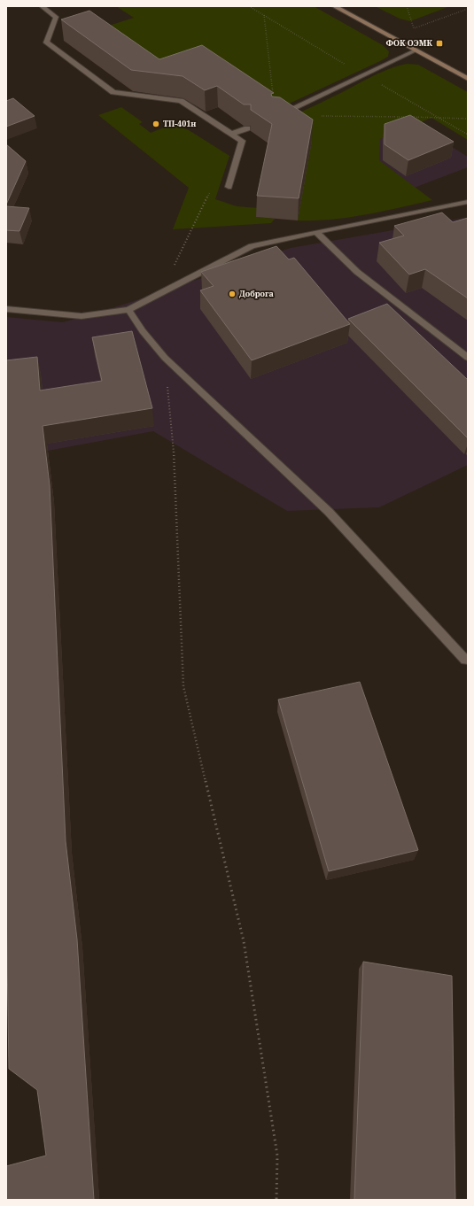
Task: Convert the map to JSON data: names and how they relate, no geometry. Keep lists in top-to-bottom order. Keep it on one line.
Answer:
{"places":{"transit":["ФОК ОЭМК"],"other":["ТП-401н","Доброга"]}}
